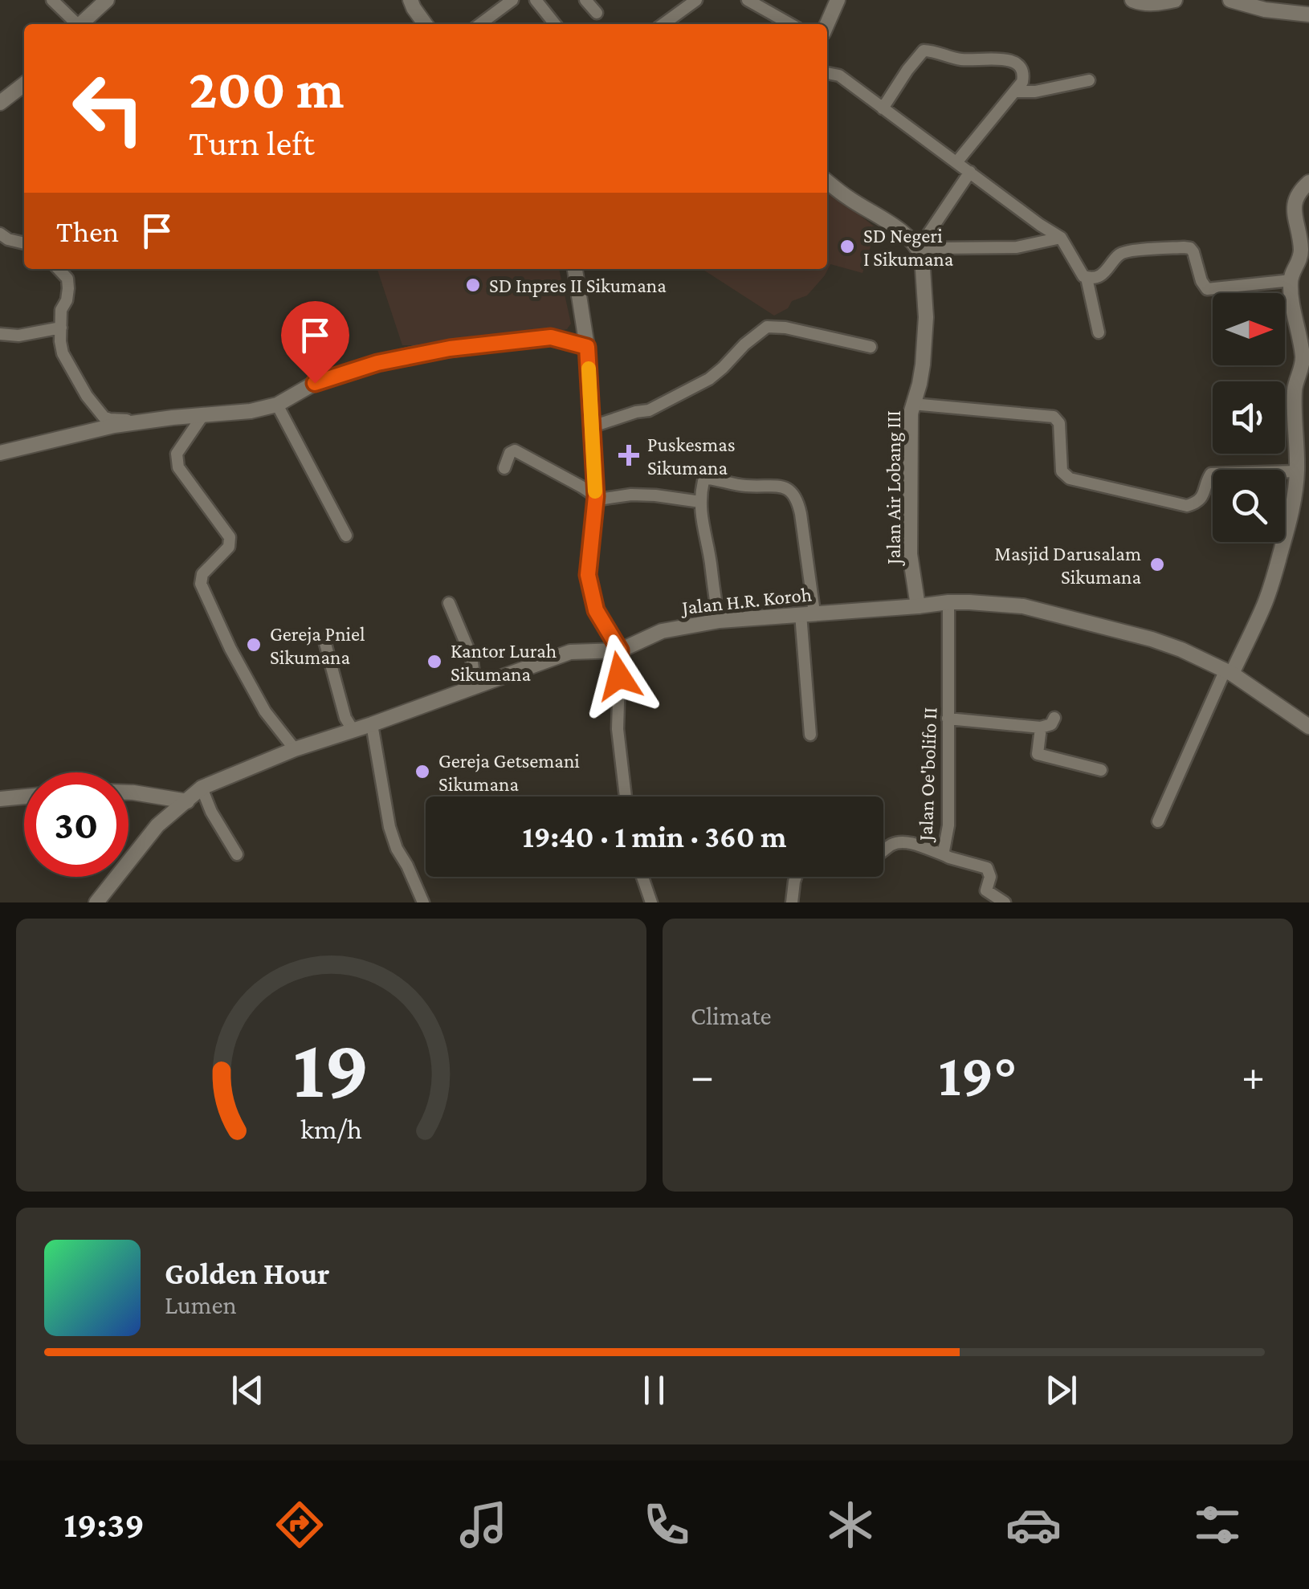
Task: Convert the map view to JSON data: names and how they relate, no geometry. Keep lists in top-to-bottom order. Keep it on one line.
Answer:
{"streets":{"street":["Jalan Air Lobang III","Jalan H.R. Koroh","Jalan Oe'bolifo II"]},"crossings":[["Jalan Air Lobang III","Jalan H.R. Koroh"],["Jalan H.R. Koroh","Jalan Oe'bolifo II"]],"places":{"other":["SD Negeri I Sikumana","SD Inpres II Sikumana","Masjid Darusalam Sikumana","Gereja Pniel Sikumana","Kantor Lurah Sikumana","Gereja Getsemani Sikumana"],"health":["Puskesmas Sikumana"]},"north":"right","page":{"turn":["200 m","Turn left"],"then":"Then","limit":"30","trip":"19:40 · 1 min · 360 m","tile":"Climate","heat":["−","19°","+"],"song":["Golden Hour","Lumen"],"tabs":"19:39","gauge":["19","km/h"]}}
